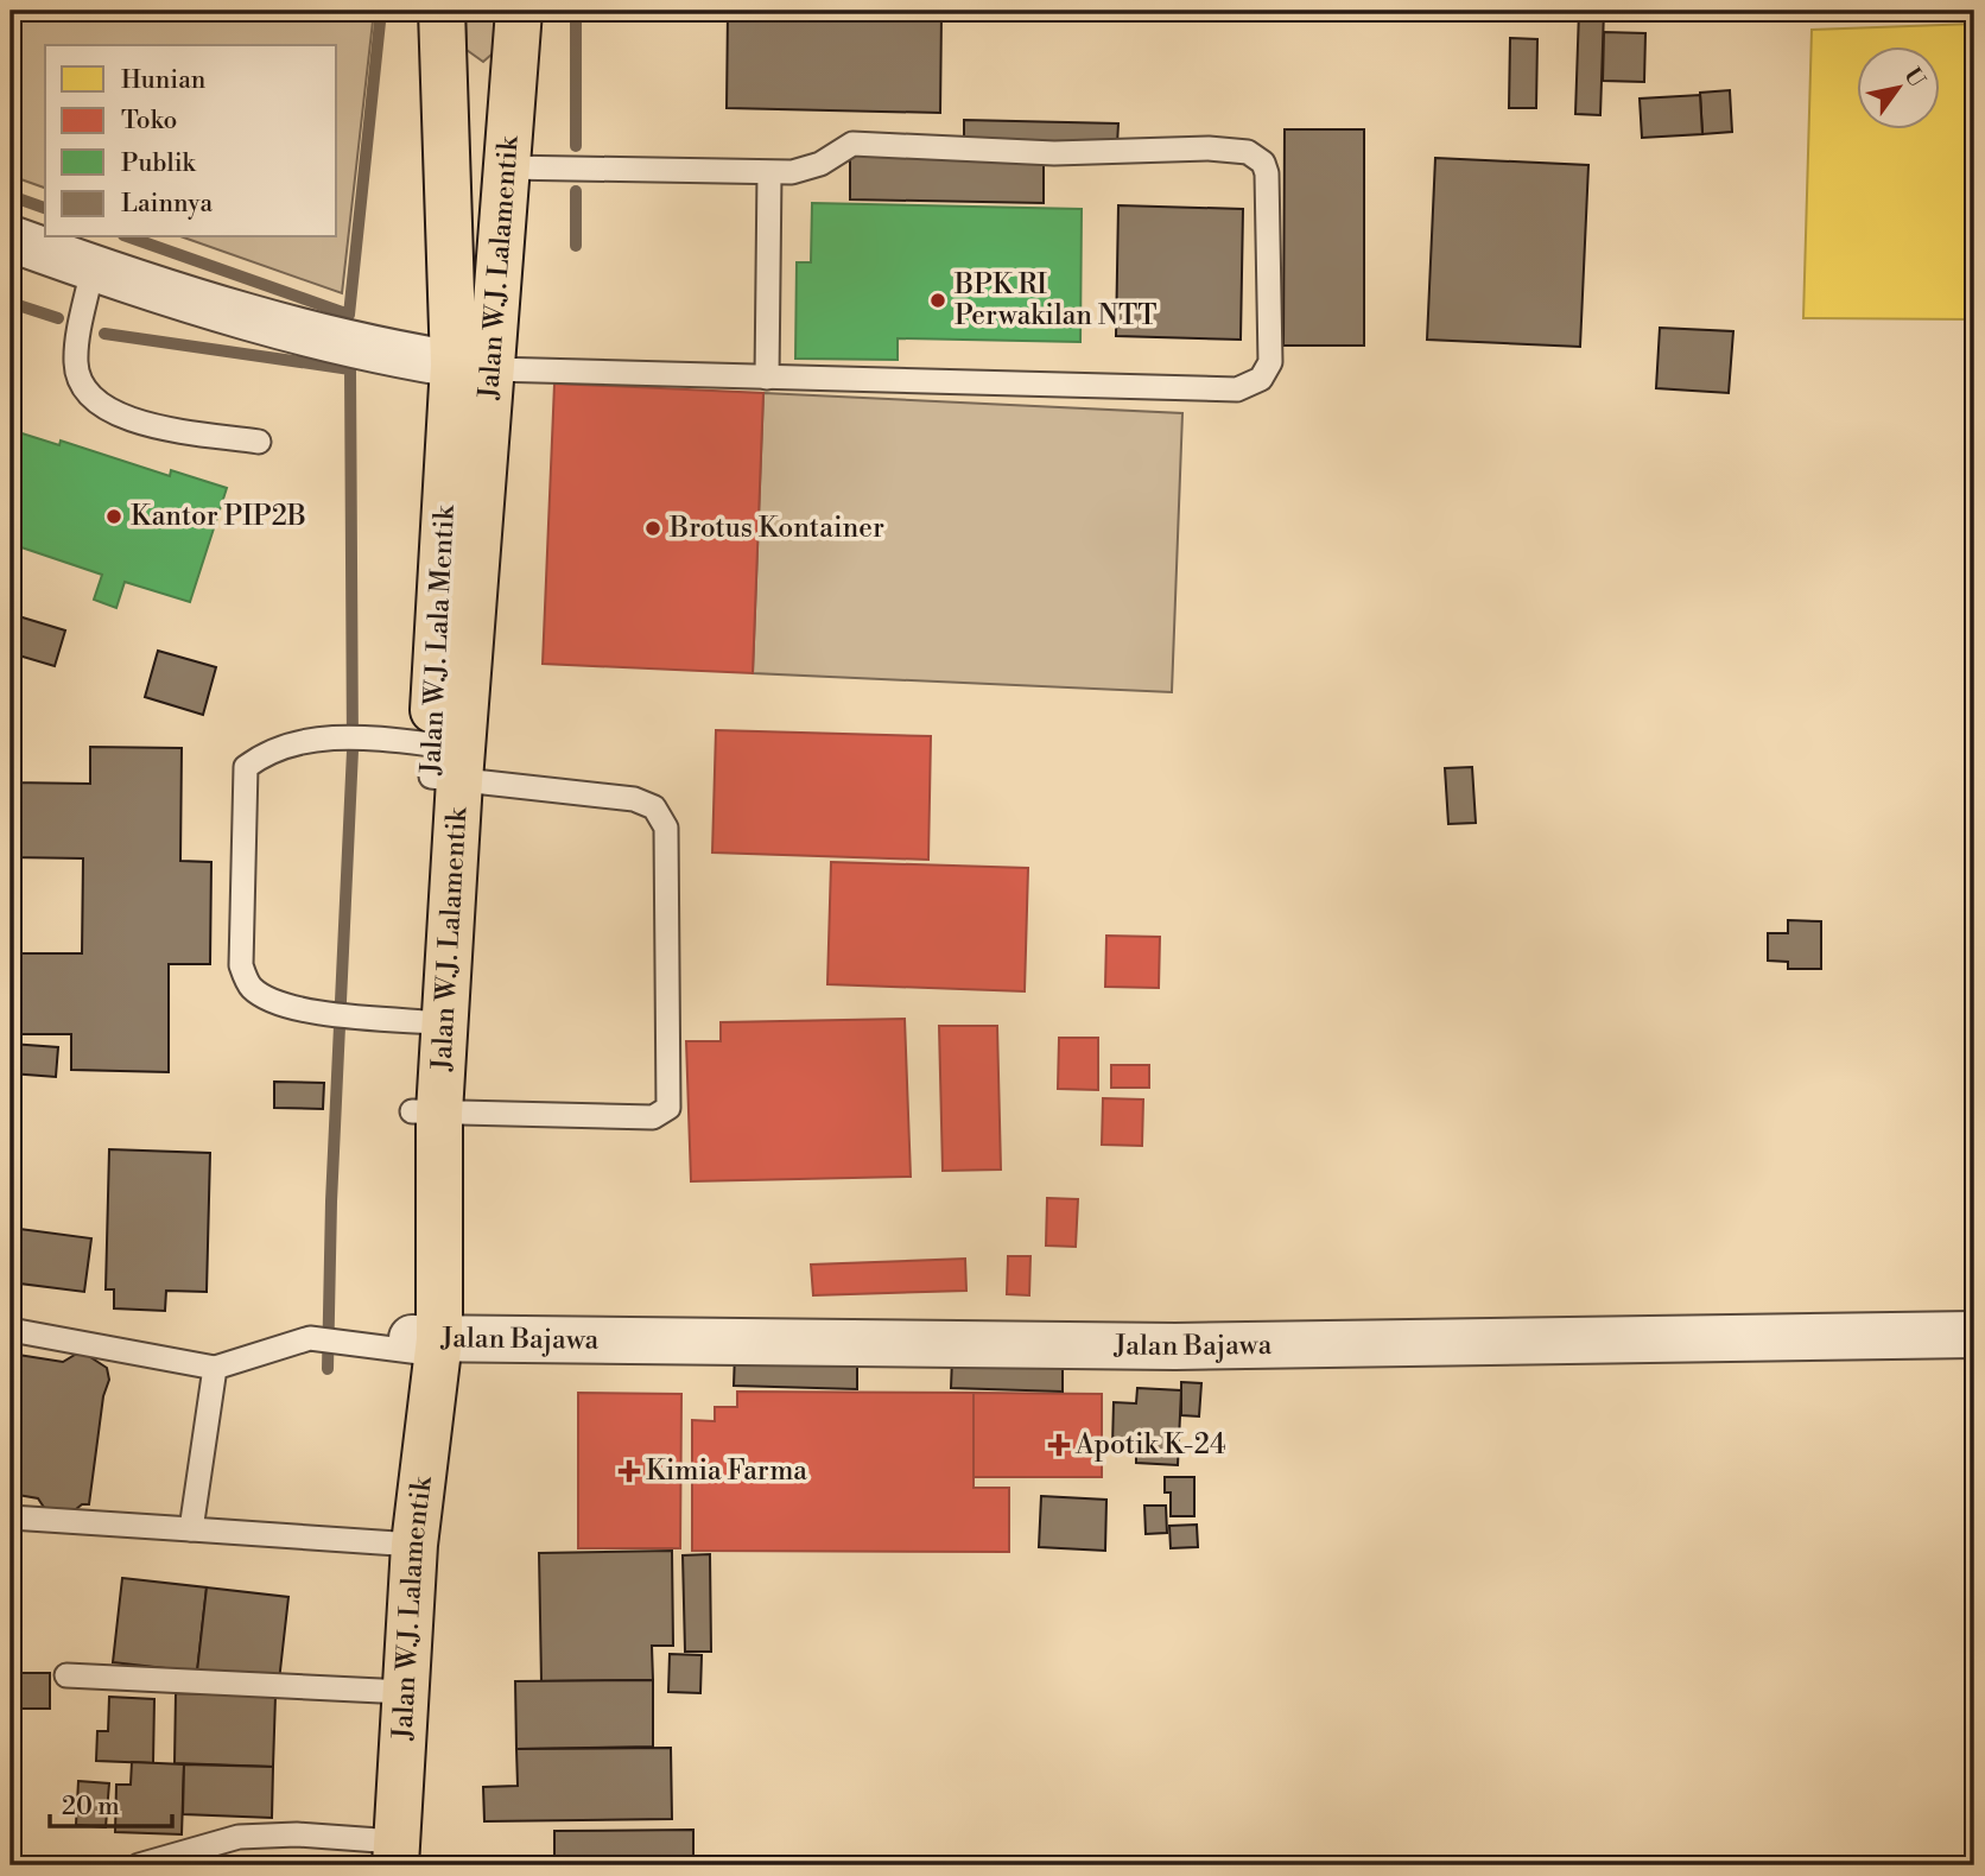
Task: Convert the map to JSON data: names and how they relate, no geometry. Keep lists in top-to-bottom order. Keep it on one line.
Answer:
{"streets":{"main road":["Jalan W.J. Lalamentik"],"street":["Jalan Bajawa"]},"crossings":[["Jalan W.J. Lalamentik","Jalan Bajawa"]],"places":{"other":["BPK RI Perwakilan NTT","Kantor PIP2B","Brotus Kontainer"],"health":["Apotik K-24","Kimia Farma"]},"legend":["Hunian","Toko","Publik","Lainnya"],"scale_bar":"20 m","north":"top right"}
